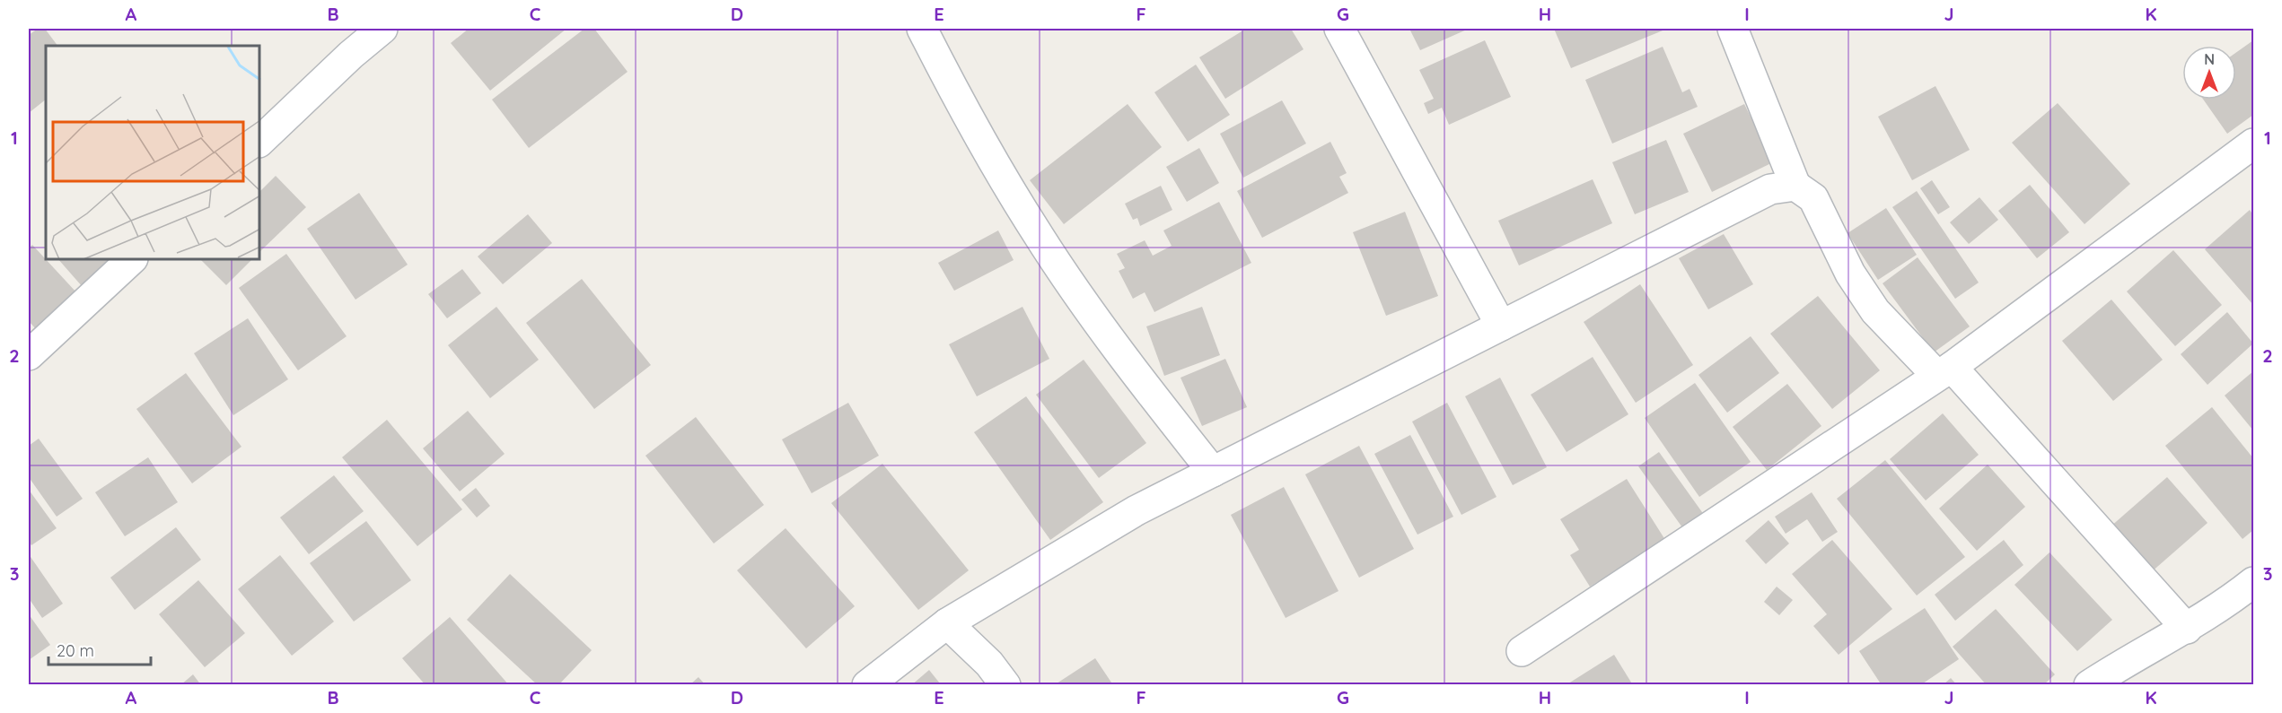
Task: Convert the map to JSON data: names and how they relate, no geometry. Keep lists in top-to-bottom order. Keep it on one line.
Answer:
{"scale_bar":"20 m","north":"top","grid":{"columns":["A","B","C","D","E","F","G","H","I","J","K"],"rows":["1","2","3"]}}
